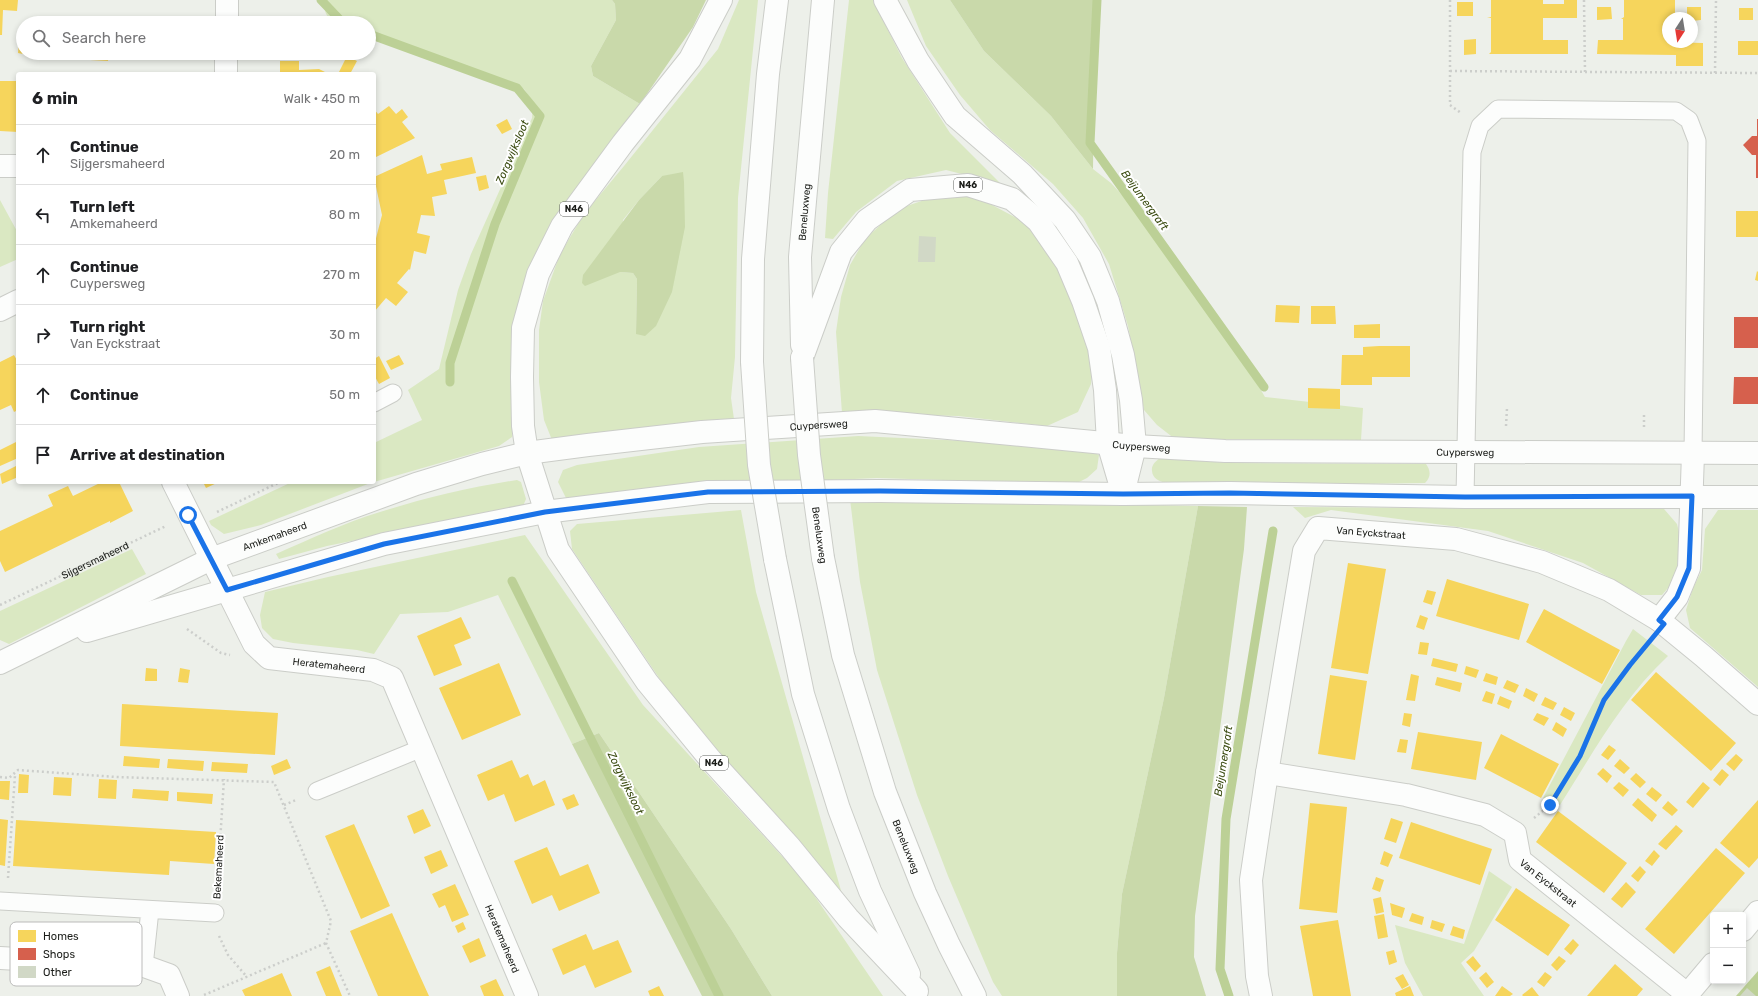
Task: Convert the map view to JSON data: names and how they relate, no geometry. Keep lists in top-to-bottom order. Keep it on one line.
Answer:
{"streets":{"main road":["N46","Beneluxweg","Cuypersweg","Van Eyckstraat","Amkemaheerd","Heratemaheerd"],"lane":["Bekemaheerd"],"path":["Sijgersmaheerd"]},"crossings":[["N46","Beneluxweg"],["N46","Cuypersweg"],["N46","Amkemaheerd"],["Cuypersweg","Amkemaheerd"],["Amkemaheerd","Heratemaheerd"]],"water":["Zorgwijksloot","Beijumergraft"],"legend":["Homes","Shops","Other"],"north":"bottom","page":{"search":"Search here","heading":["6 min","Walk · 450 m"],"list":[["Continue","Sijgersmaheerd","20 m"],["Turn left","Amkemaheerd","80 m"],["Continue","Cuypersweg","270 m"],["Turn right","Van Eyckstraat","30 m"],["Continue","50 m"],"Arrive at destination"],"map_buttons":["+","−"]}}
